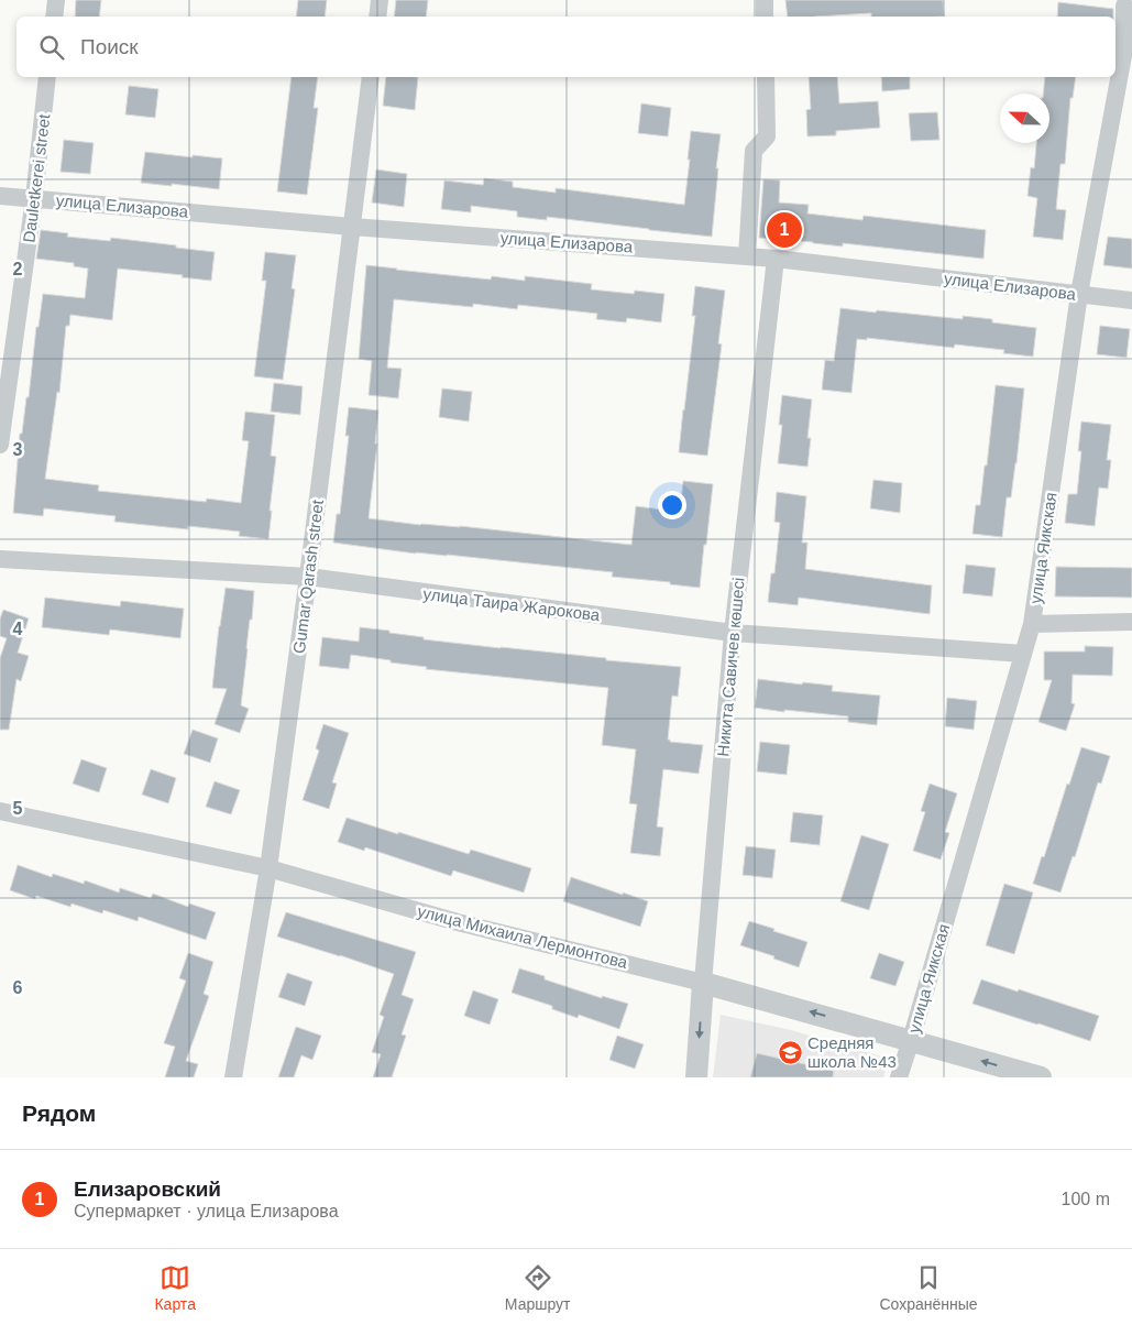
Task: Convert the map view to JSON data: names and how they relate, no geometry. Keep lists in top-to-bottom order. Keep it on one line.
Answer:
{"streets":{"street":["Dauletkerei street","улица Елизарова","улица Яикская","Gumar Qarash street","улица Таира Жарокова","Никита Савичев көшесі","улица Михаила Лермонтова"]},"crossings":[["Dauletkerei street","улица Елизарова"],["улица Елизарова","улица Яикская"],["улица Елизарова","Gumar Qarash street"],["улица Елизарова","Никита Савичев көшесі"],["улица Яикская","улица Таира Жарокова"],["улица Яикская","улица Михаила Лермонтова"],["Gumar Qarash street","улица Таира Жарокова"],["Gumar Qarash street","улица Михаила Лермонтова"],["улица Таира Жарокова","Никита Савичев көшесі"],["Никита Савичев көшесі","улица Михаила Лермонтова"]],"places":{"school or university":["Средняя школа №43"]},"north":"left","page":{"search":"Поиск","pins":"1","heading":"Рядом","list":[{"mark":"1","name":"Елизаровский","note":"Супермаркет · улица Елизарова","value":"100 m"}],"nav":["Карта","Маршрут","Сохранённые"]},"grid":{"rows":["2","3","4","5","6"]}}
